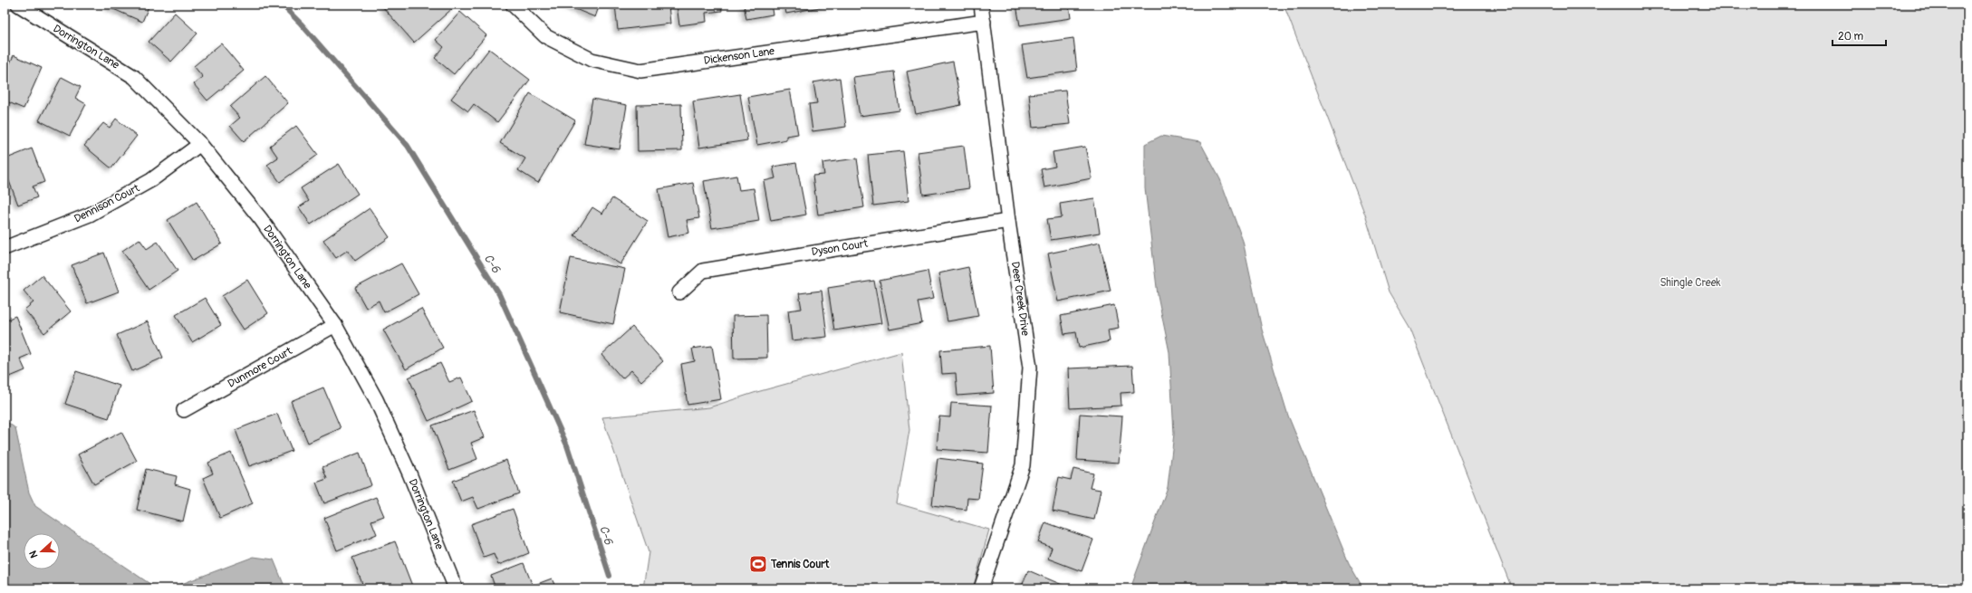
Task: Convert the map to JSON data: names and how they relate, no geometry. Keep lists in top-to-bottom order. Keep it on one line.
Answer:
{"streets":{"street":["Dorrington Lane","Dickenson Lane","Dennison Court","Dyson Court","Deer Creek Drive","Dunmore Court"]},"crossings":[["Dorrington Lane","Dennison Court"],["Dorrington Lane","Dunmore Court"],["Dickenson Lane","Deer Creek Drive"],["Dyson Court","Deer Creek Drive"]],"water":["C-6"],"parks":["Shingle Creek"],"places":{"sports":["Tennis Court"]},"scale_bar":"20 m","north":"left"}
